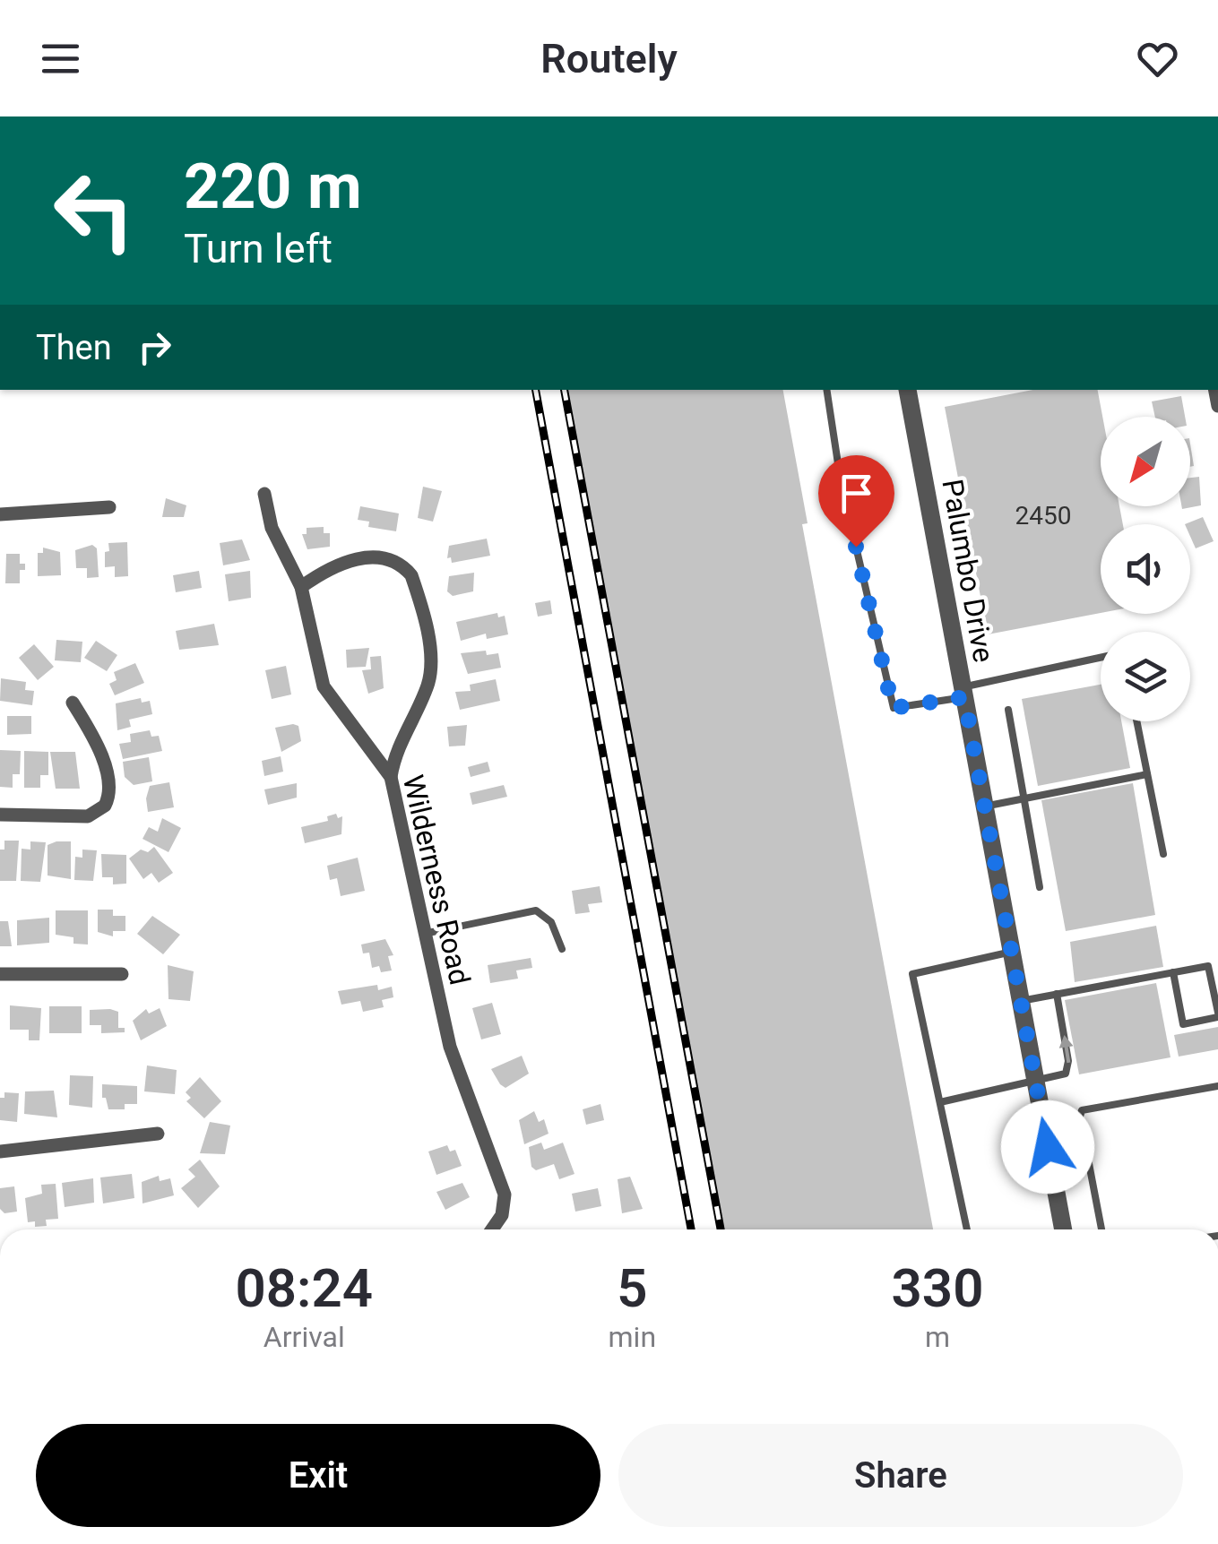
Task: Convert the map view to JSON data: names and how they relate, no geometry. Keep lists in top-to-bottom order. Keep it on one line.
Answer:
{"streets":{"street":["Palumbo Drive","Wilderness Road"]},"house_numbers":["2450"],"north":"bottom left","page":{"header":"Routely","turn":["220 m","Turn left"],"then":"Then","eta":["08:24","Arrival","5","min","330","m"],"buttons":["Exit","Share"]}}
